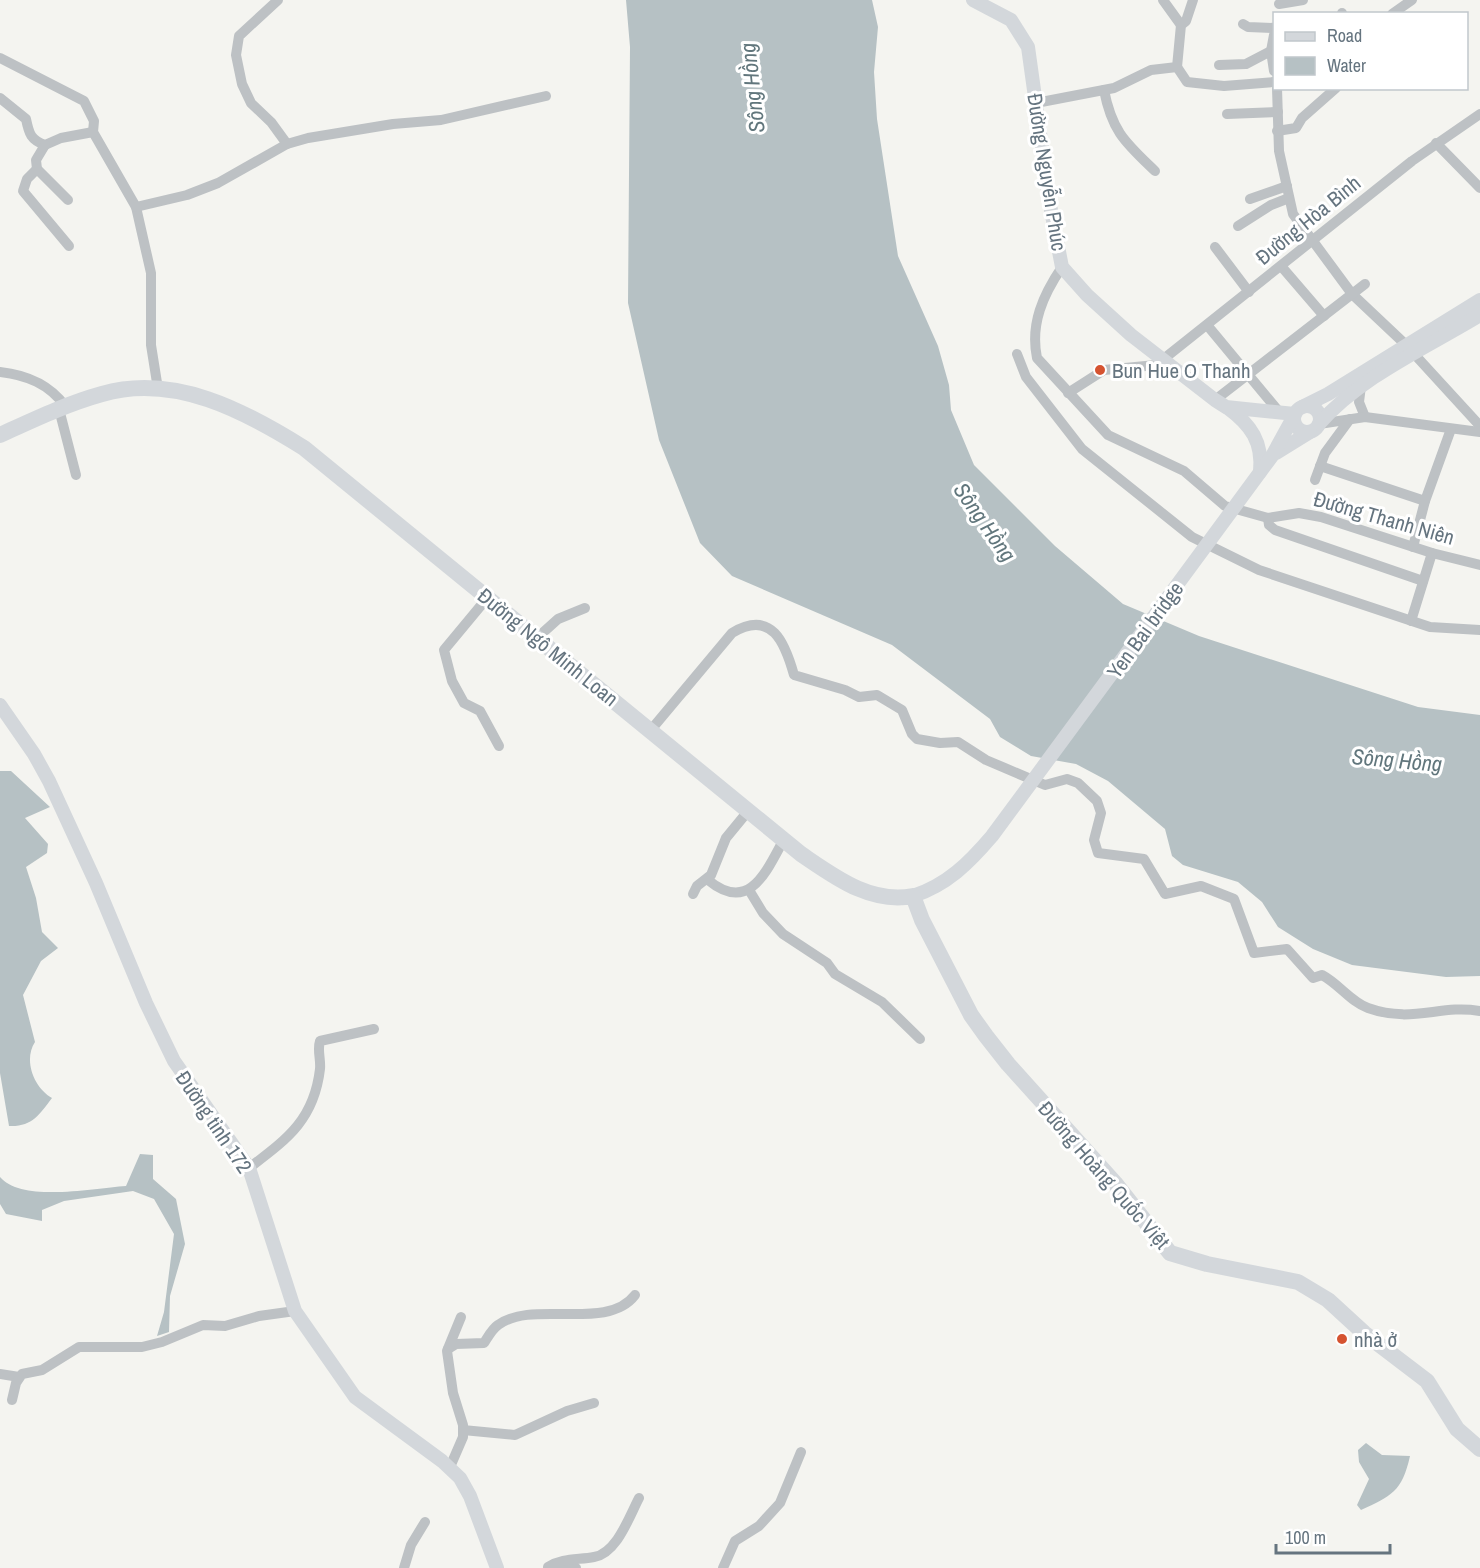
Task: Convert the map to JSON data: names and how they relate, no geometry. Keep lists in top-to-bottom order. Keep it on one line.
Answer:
{"streets":{"highway":["Đường Ngô Minh Loan","Đường Hoàng Quốc Việt"],"main road":["Đường Nguyễn Phúc","Yen Bai bridge","Đường tỉnh 172"],"street":["Đường Hòa Bình","Đường Thanh Niên"]},"crossings":[["Đường Nguyễn Phúc","Đường Hòa Bình"],["Đường Nguyễn Phúc","Đường Thanh Niên"],["Yen Bai bridge","Đường Ngô Minh Loan"],["Đường Ngô Minh Loan","Đường Hoàng Quốc Việt"]],"water":["Sông Hồng"],"places":["Bun Hue O Thanh","nhà ở"],"legend":["Road","Water"],"scale_bar":"100 m"}
